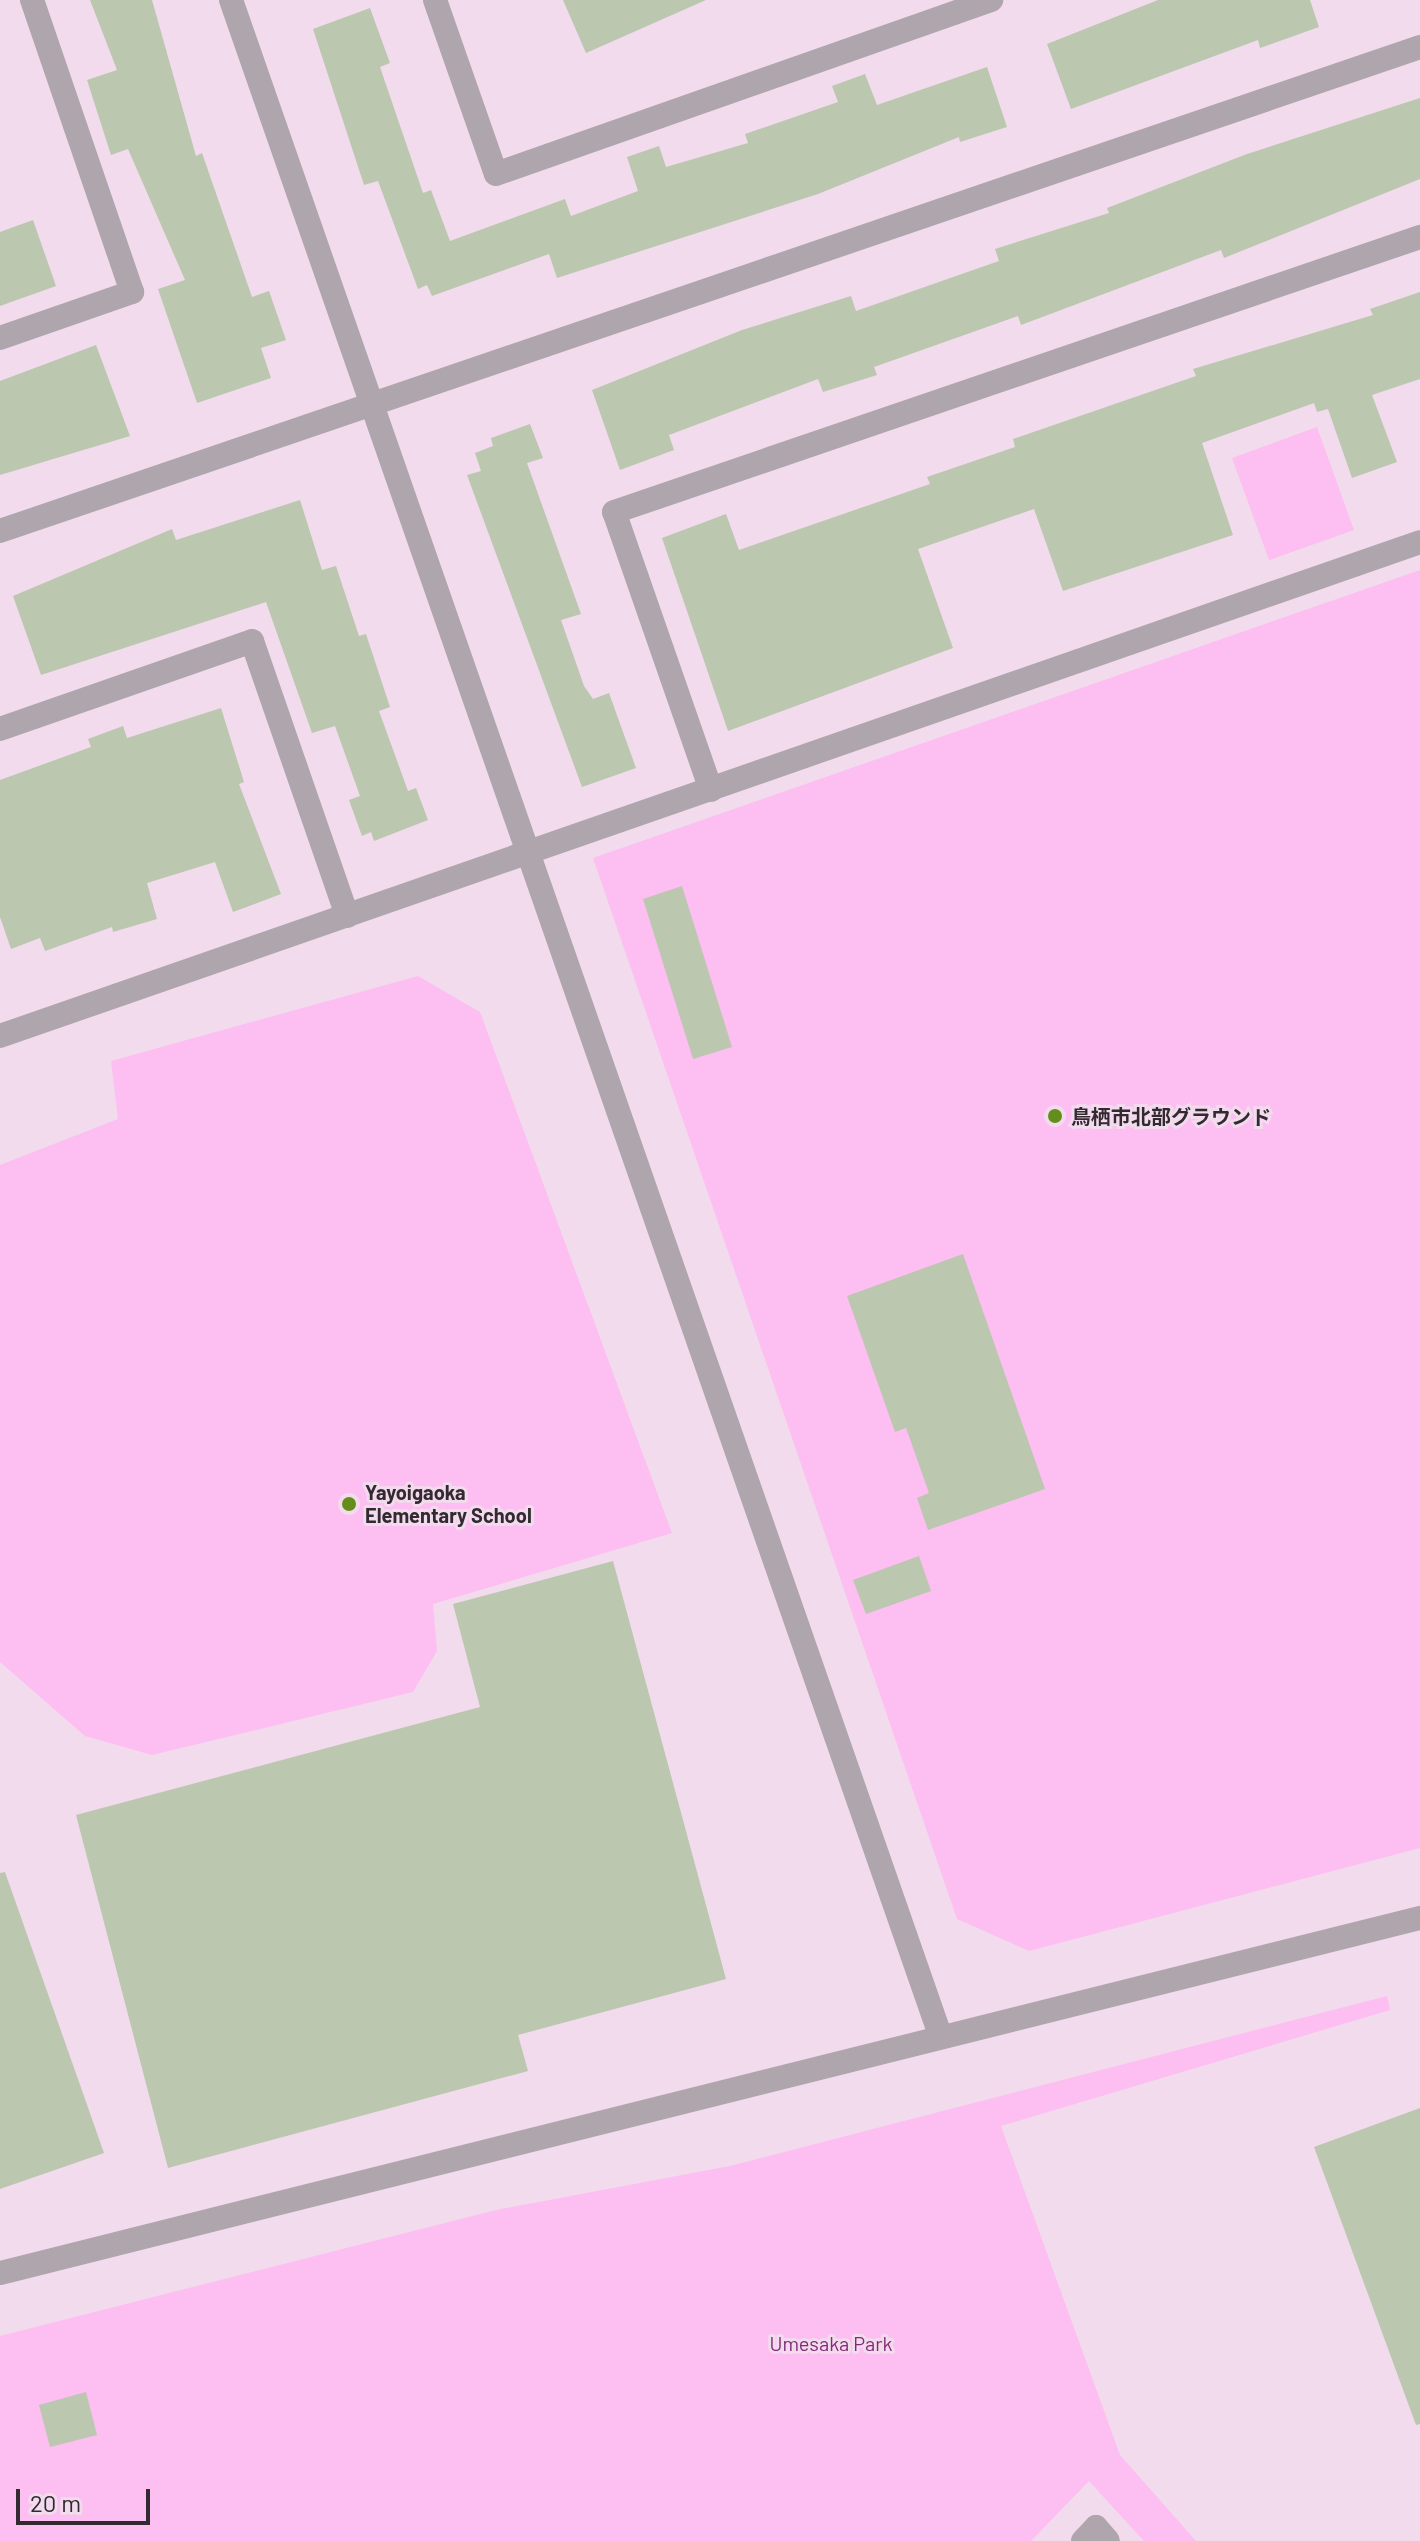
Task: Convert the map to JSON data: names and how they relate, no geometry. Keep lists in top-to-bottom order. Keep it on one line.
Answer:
{"parks":["Umesaka Park"],"places":["鳥栖市北部グラウンド","Yayoigaoka Elementary School"],"scale_bar":"20 m"}
